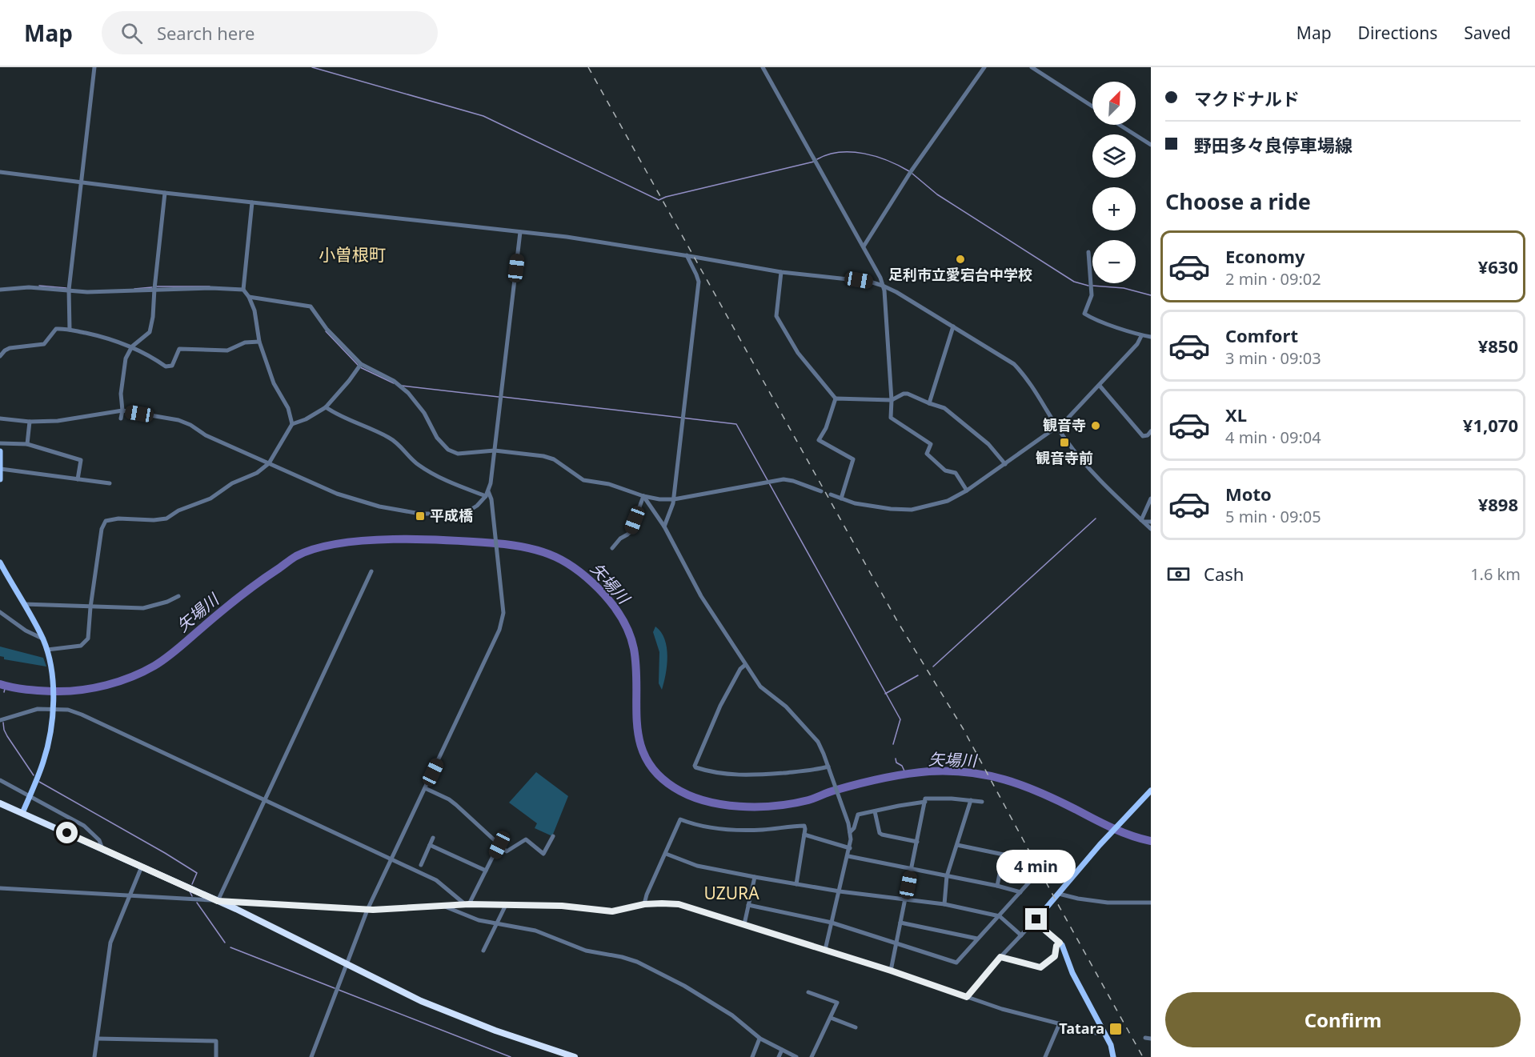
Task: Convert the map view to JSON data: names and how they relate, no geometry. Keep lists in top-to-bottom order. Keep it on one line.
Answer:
{"districts":["小曽根町","UZURA"],"water":["矢場川"],"places":{"other":["足利市立愛宕台中学校","観音寺"],"transit":["観音寺前","平成橋","Tatara"]},"north":"top right","page":{"header":"Map","search":"Search here","nav":["Map","Directions","Saved"],"banner":["マクドナルド","野田多々良停車場線"],"map_buttons":["+","−"],"heading":"Choose a ride","list":[{"name":"Economy","note":"2 min · 09:02","value":"¥630"},{"name":"Comfort","note":"3 min · 09:03","value":"¥850"},{"name":"XL","note":"4 min · 09:04","value":"¥1,070"},{"name":"Moto","note":"5 min · 09:05","value":"¥898"}],"pay":["Cash","1.6 km"],"bubble":"4 min","buttons":"Confirm"}}
